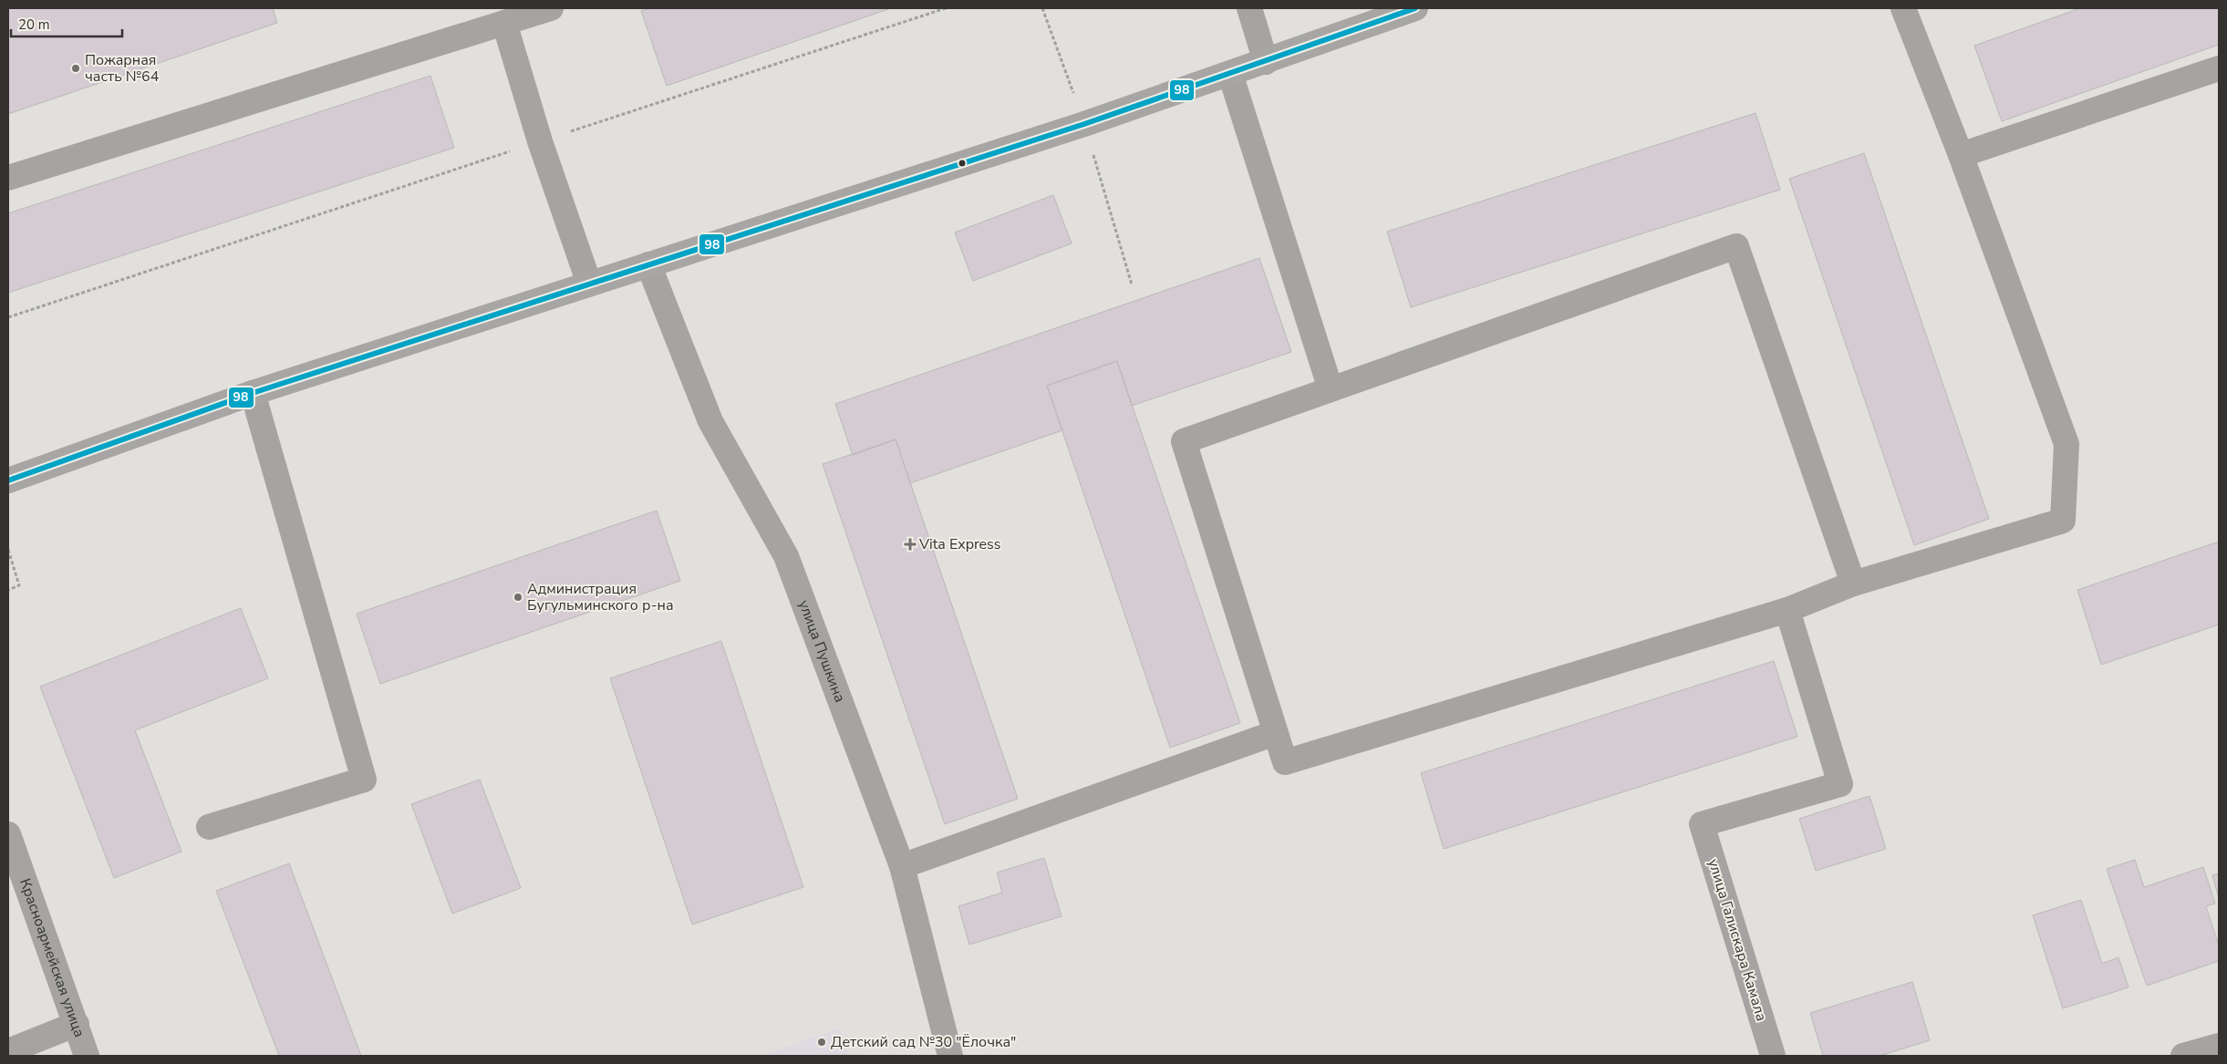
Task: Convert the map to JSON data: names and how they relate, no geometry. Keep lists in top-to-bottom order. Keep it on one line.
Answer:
{"streets":{"street":["улица Пушкина","улица Галискара Камала","Красноармейская улица"]},"places":{"other":["Пожарная часть №64","Администрация Бугульминского р-на","Детский сад №30 \"Ёлочка\""],"health":["Vita Express"]},"lines":["transit line 98"],"scale_bar":"20 m"}
